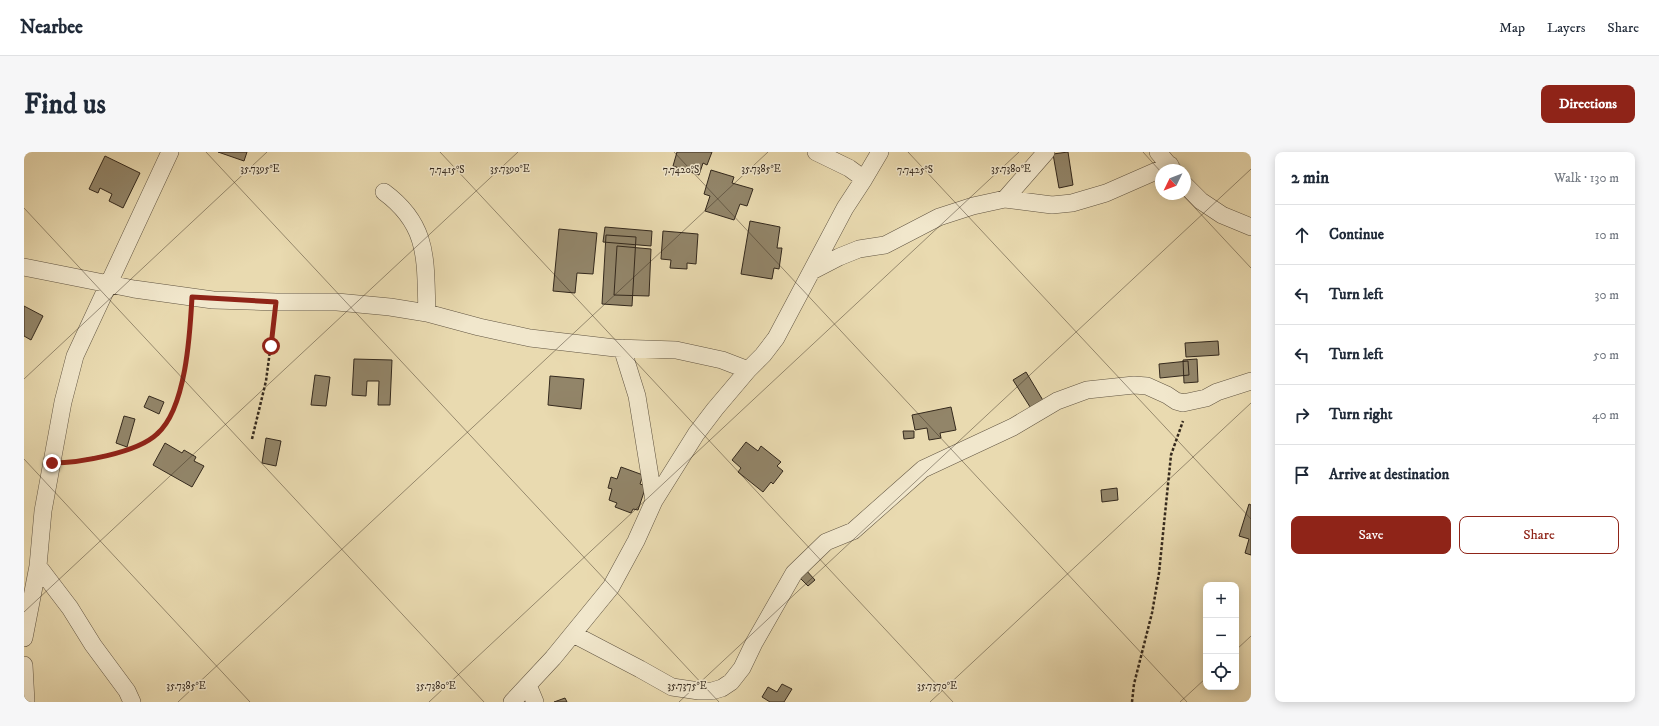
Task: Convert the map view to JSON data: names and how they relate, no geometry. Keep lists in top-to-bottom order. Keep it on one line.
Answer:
{"north":"bottom left","page":{"header":"Nearbee","nav":["Map","Layers","Share"],"buttons":["Directions",["Save","Share"]],"title":"Find us","heading":["2 min","Walk · 130 m"],"list":[["Continue","10 m"],["Turn left","30 m"],["Turn left","50 m"],["Turn right","40 m"],"Arrive at destination"],"map_buttons":["+","−"]},"coordinates":["35.7395°E","35.7390°E","35.7385°E","35.7380°E","7.7415°S","7.7420°S","7.7425°S","35.7375°E","35.7370°E"]}
